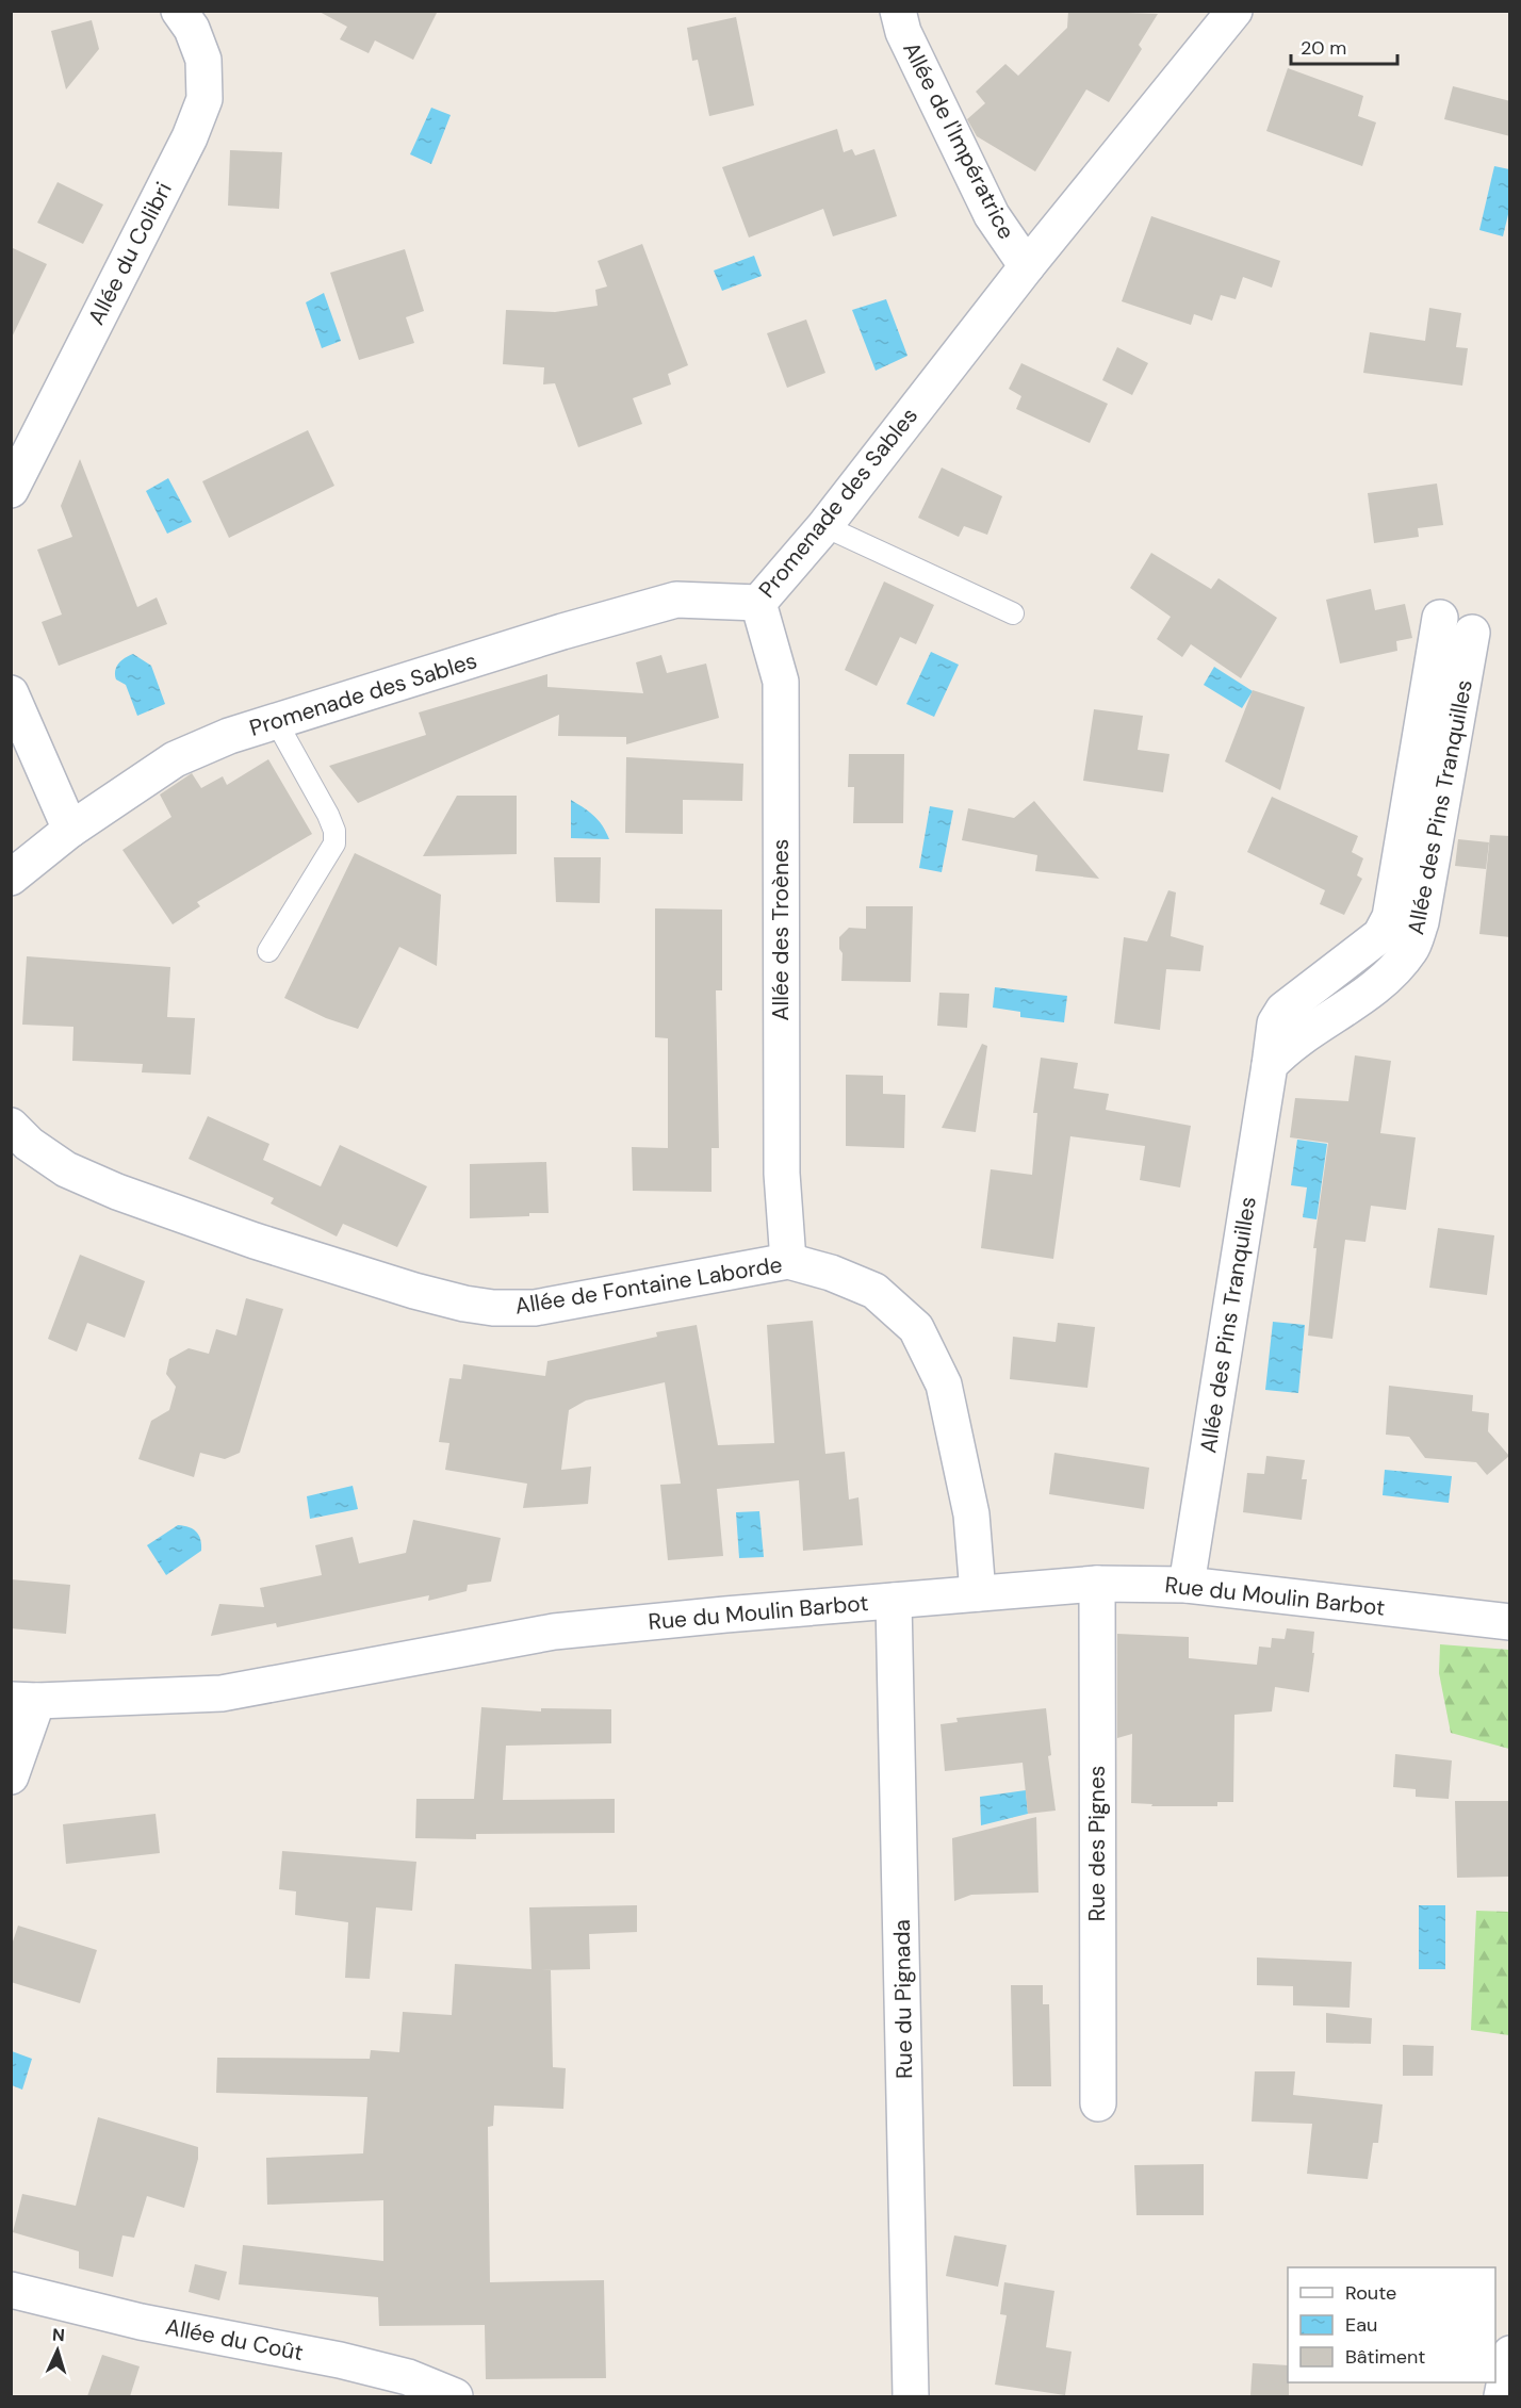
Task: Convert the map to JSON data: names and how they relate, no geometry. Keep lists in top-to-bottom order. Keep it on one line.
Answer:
{"streets":{"street":["Allée de l'Impératrice","Allée du Colibri","Promenade des Sables","Allée des Pins Tranquilles","Allée des Troènes","Allée de Fontaine Laborde","Rue du Moulin Barbot","Rue des Pignes","Rue du Pignada","Allée du Coût"]},"crossings":[["Allée de l'Impératrice","Promenade des Sables"],["Promenade des Sables","Allée des Troènes"],["Allée des Pins Tranquilles","Rue du Moulin Barbot"],["Allée des Troènes","Allée de Fontaine Laborde"],["Allée de Fontaine Laborde","Rue du Moulin Barbot"],["Rue du Moulin Barbot","Rue des Pignes"],["Rue du Moulin Barbot","Rue du Pignada"]],"legend":["Route","Eau","Bâtiment"],"scale_bar":"20 m","north":"top"}
